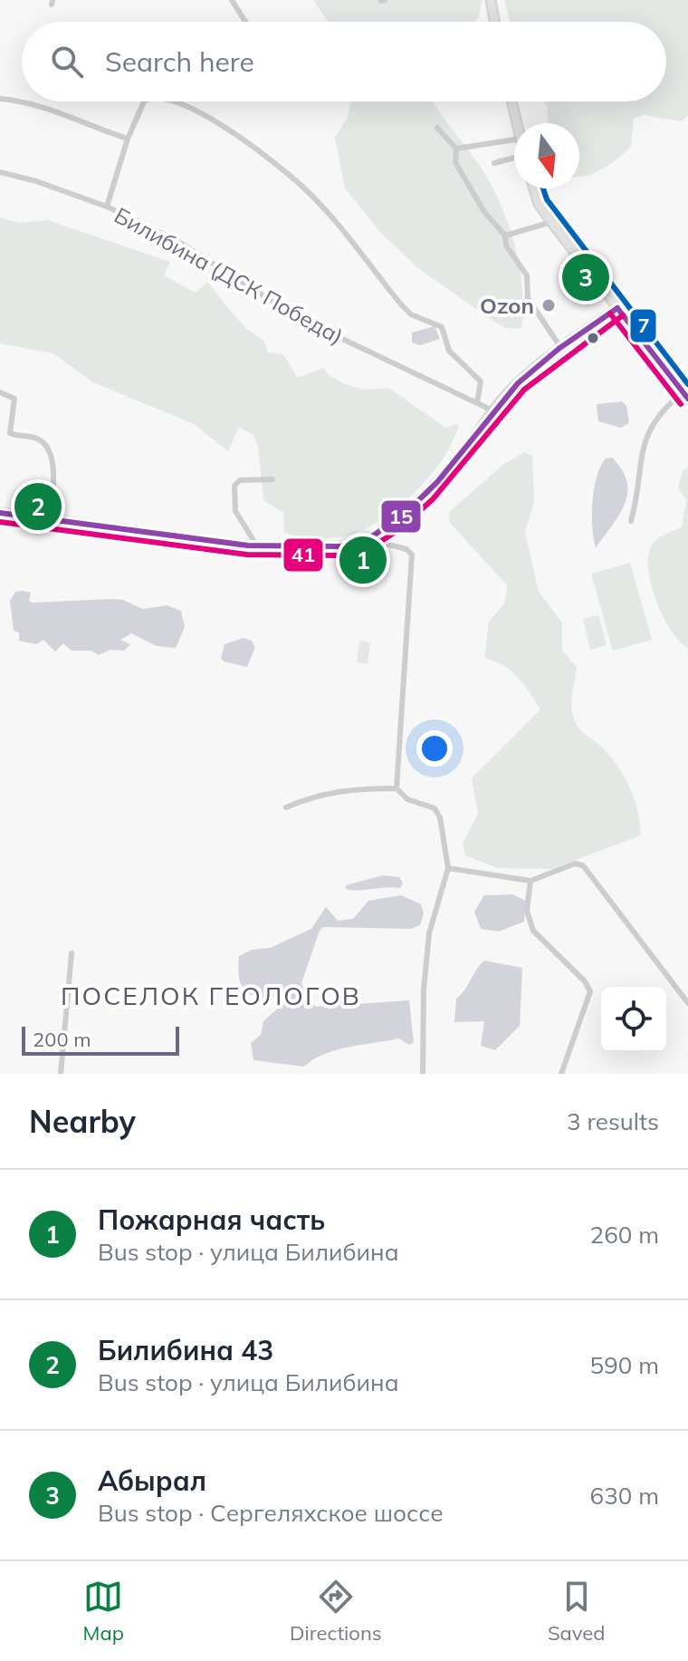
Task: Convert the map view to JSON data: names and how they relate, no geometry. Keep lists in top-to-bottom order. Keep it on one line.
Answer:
{"streets":{"street":["Билибина (ДСК Победа)"]},"districts":["ПОСЕЛОК ГЕОЛОГОВ"],"places":["Ozon"],"lines":["transit line 7","transit line 15","transit line 41"],"scale_bar":"200 m","north":"bottom","page":{"search":"Search here","pins":["3","2","1"],"scale":"200 m","heading":["Nearby","3 results"],"list":[{"mark":"1","name":"Пожарная часть","note":"Bus stop · улица Билибина","value":"260 m"},{"mark":"2","name":"Билибина 43","note":"Bus stop · улица Билибина","value":"590 m"},{"mark":"3","name":"Абырал","note":"Bus stop · Сергеляхское шоссе","value":"630 m"}],"nav":["Map","Directions","Saved"]}}
